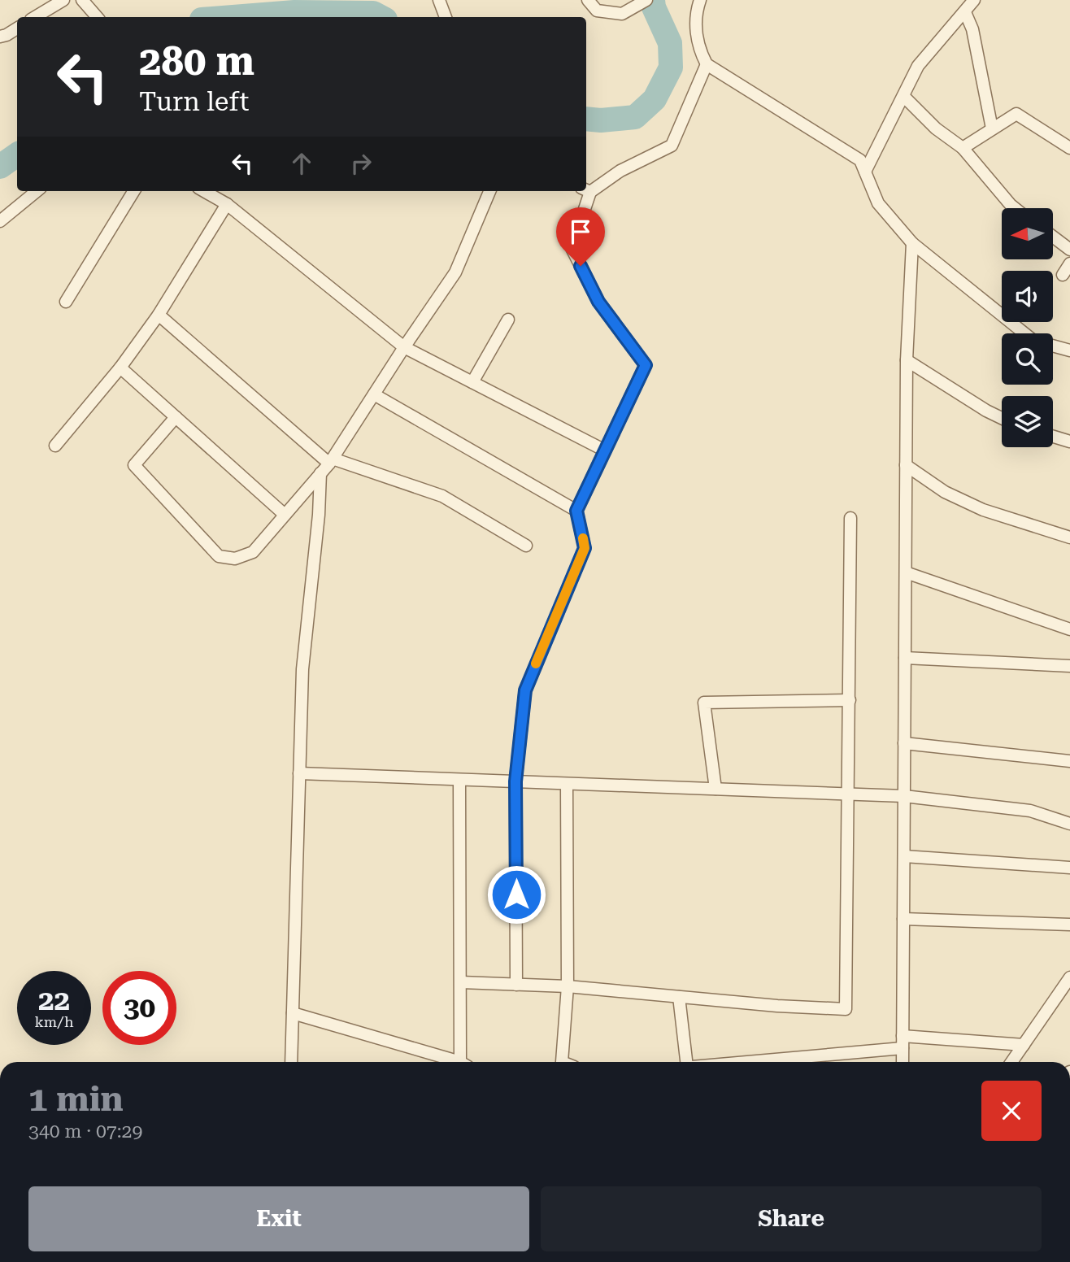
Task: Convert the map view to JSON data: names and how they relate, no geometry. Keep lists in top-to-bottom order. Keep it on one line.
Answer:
{"north":"left","page":{"turn":["280 m","Turn left"],"speed":"22 km/h","limit":"30","heading":["1 min","340 m · 07:29"],"buttons":["Exit","Share"]}}
